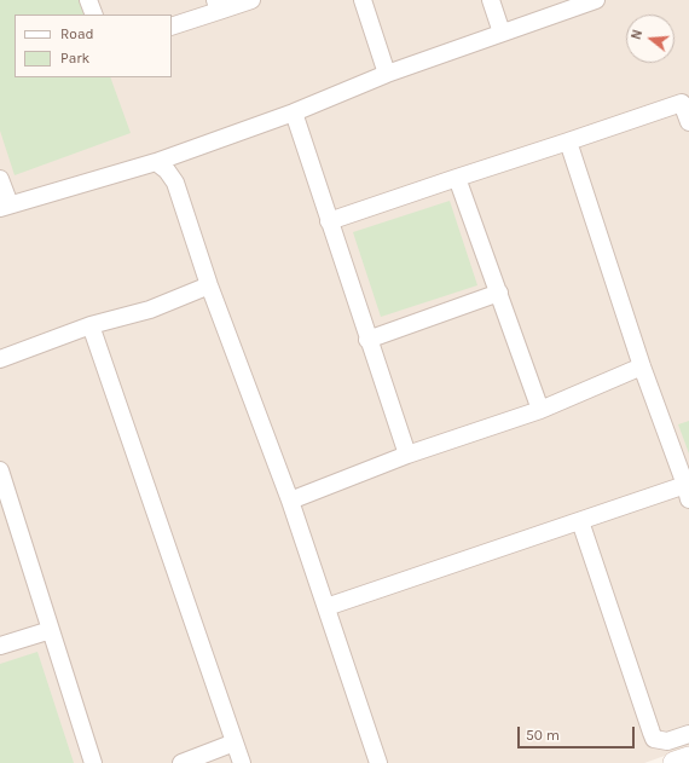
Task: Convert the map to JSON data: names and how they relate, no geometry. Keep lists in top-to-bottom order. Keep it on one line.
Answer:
{"legend":["Road","Park"],"scale_bar":"50 m","north":"left"}
